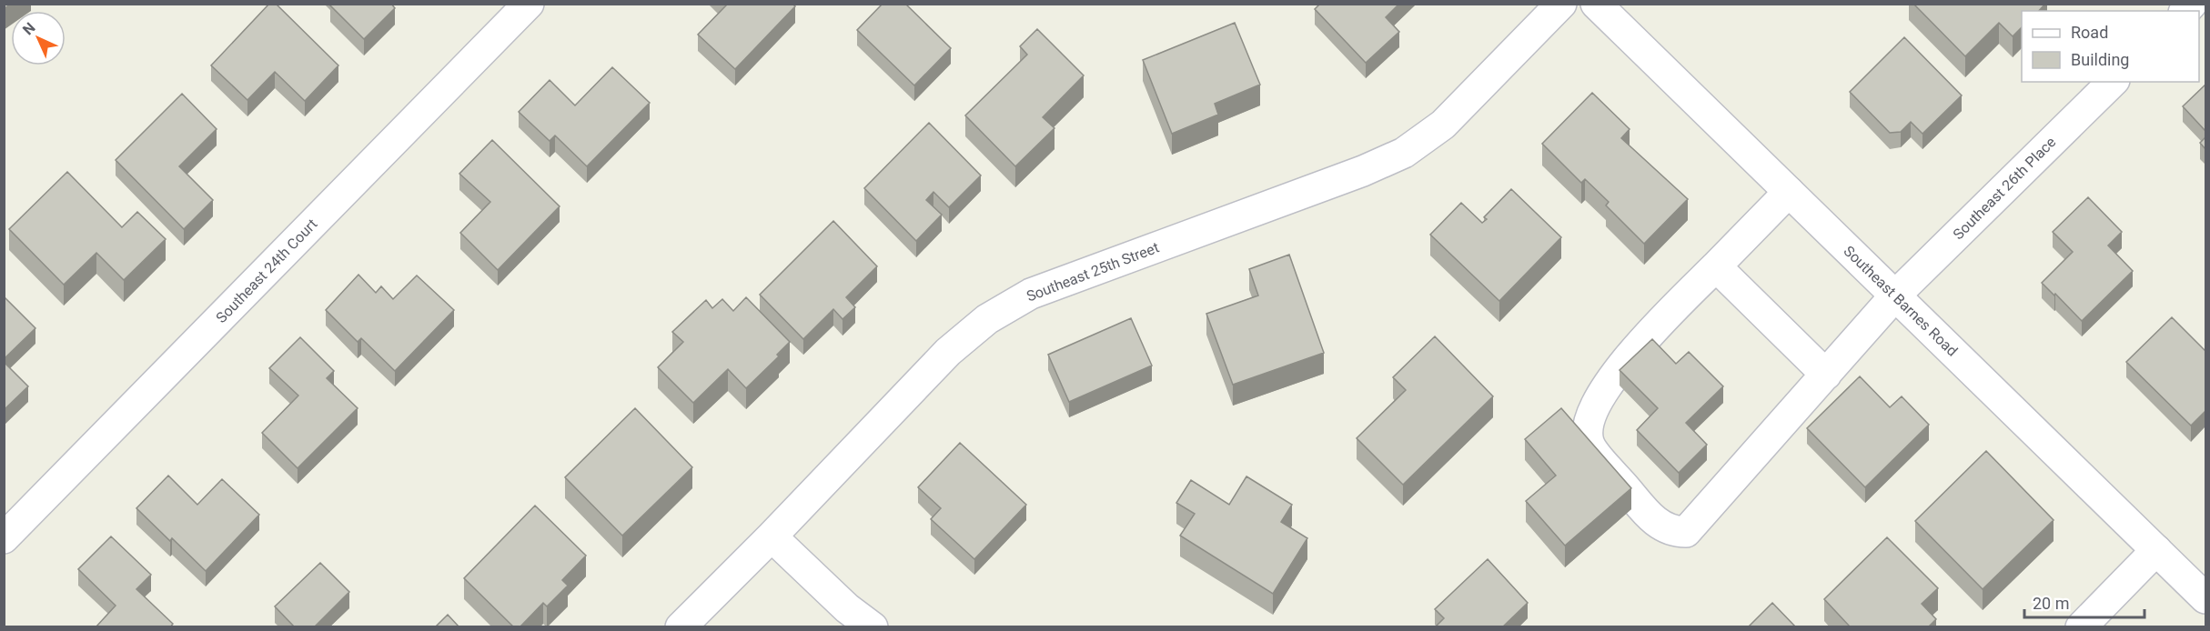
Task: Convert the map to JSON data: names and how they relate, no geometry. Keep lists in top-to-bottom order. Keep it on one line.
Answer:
{"streets":{"street":["Southeast 26th Place","Southeast 24th Court","Southeast 25th Street","Southeast Barnes Road"]},"crossings":[["Southeast 26th Place","Southeast Barnes Road"]],"legend":["Road","Building"],"scale_bar":"20 m","north":"top left"}
